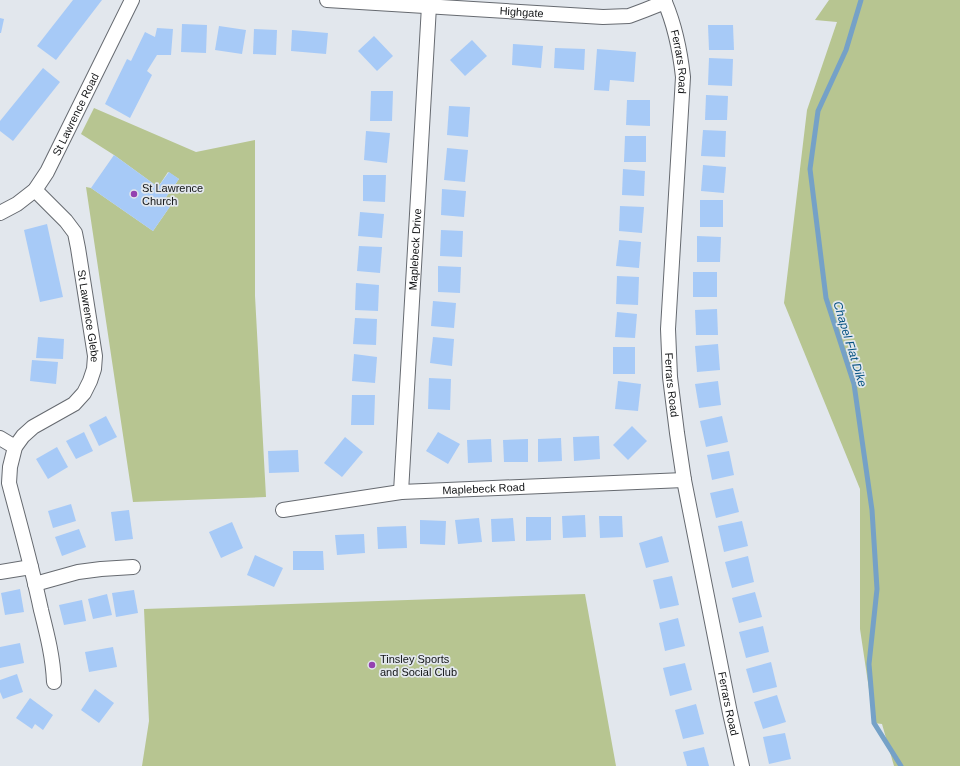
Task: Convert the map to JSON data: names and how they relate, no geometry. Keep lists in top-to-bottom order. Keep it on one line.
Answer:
{"streets":{"street":["Highgate","Ferrars Road","St Lawrence Road","Maplebeck Drive","St Lawrence Glebe","Maplebeck Road"]},"crossings":[["Highgate","Ferrars Road"],["Highgate","Maplebeck Drive"],["Ferrars Road","Maplebeck Road"],["St Lawrence Road","St Lawrence Glebe"],["Maplebeck Drive","Maplebeck Road"]],"water":["Chapel Flat Dike"],"places":["St Lawrence Church","Tinsley Sports and Social Club"]}
